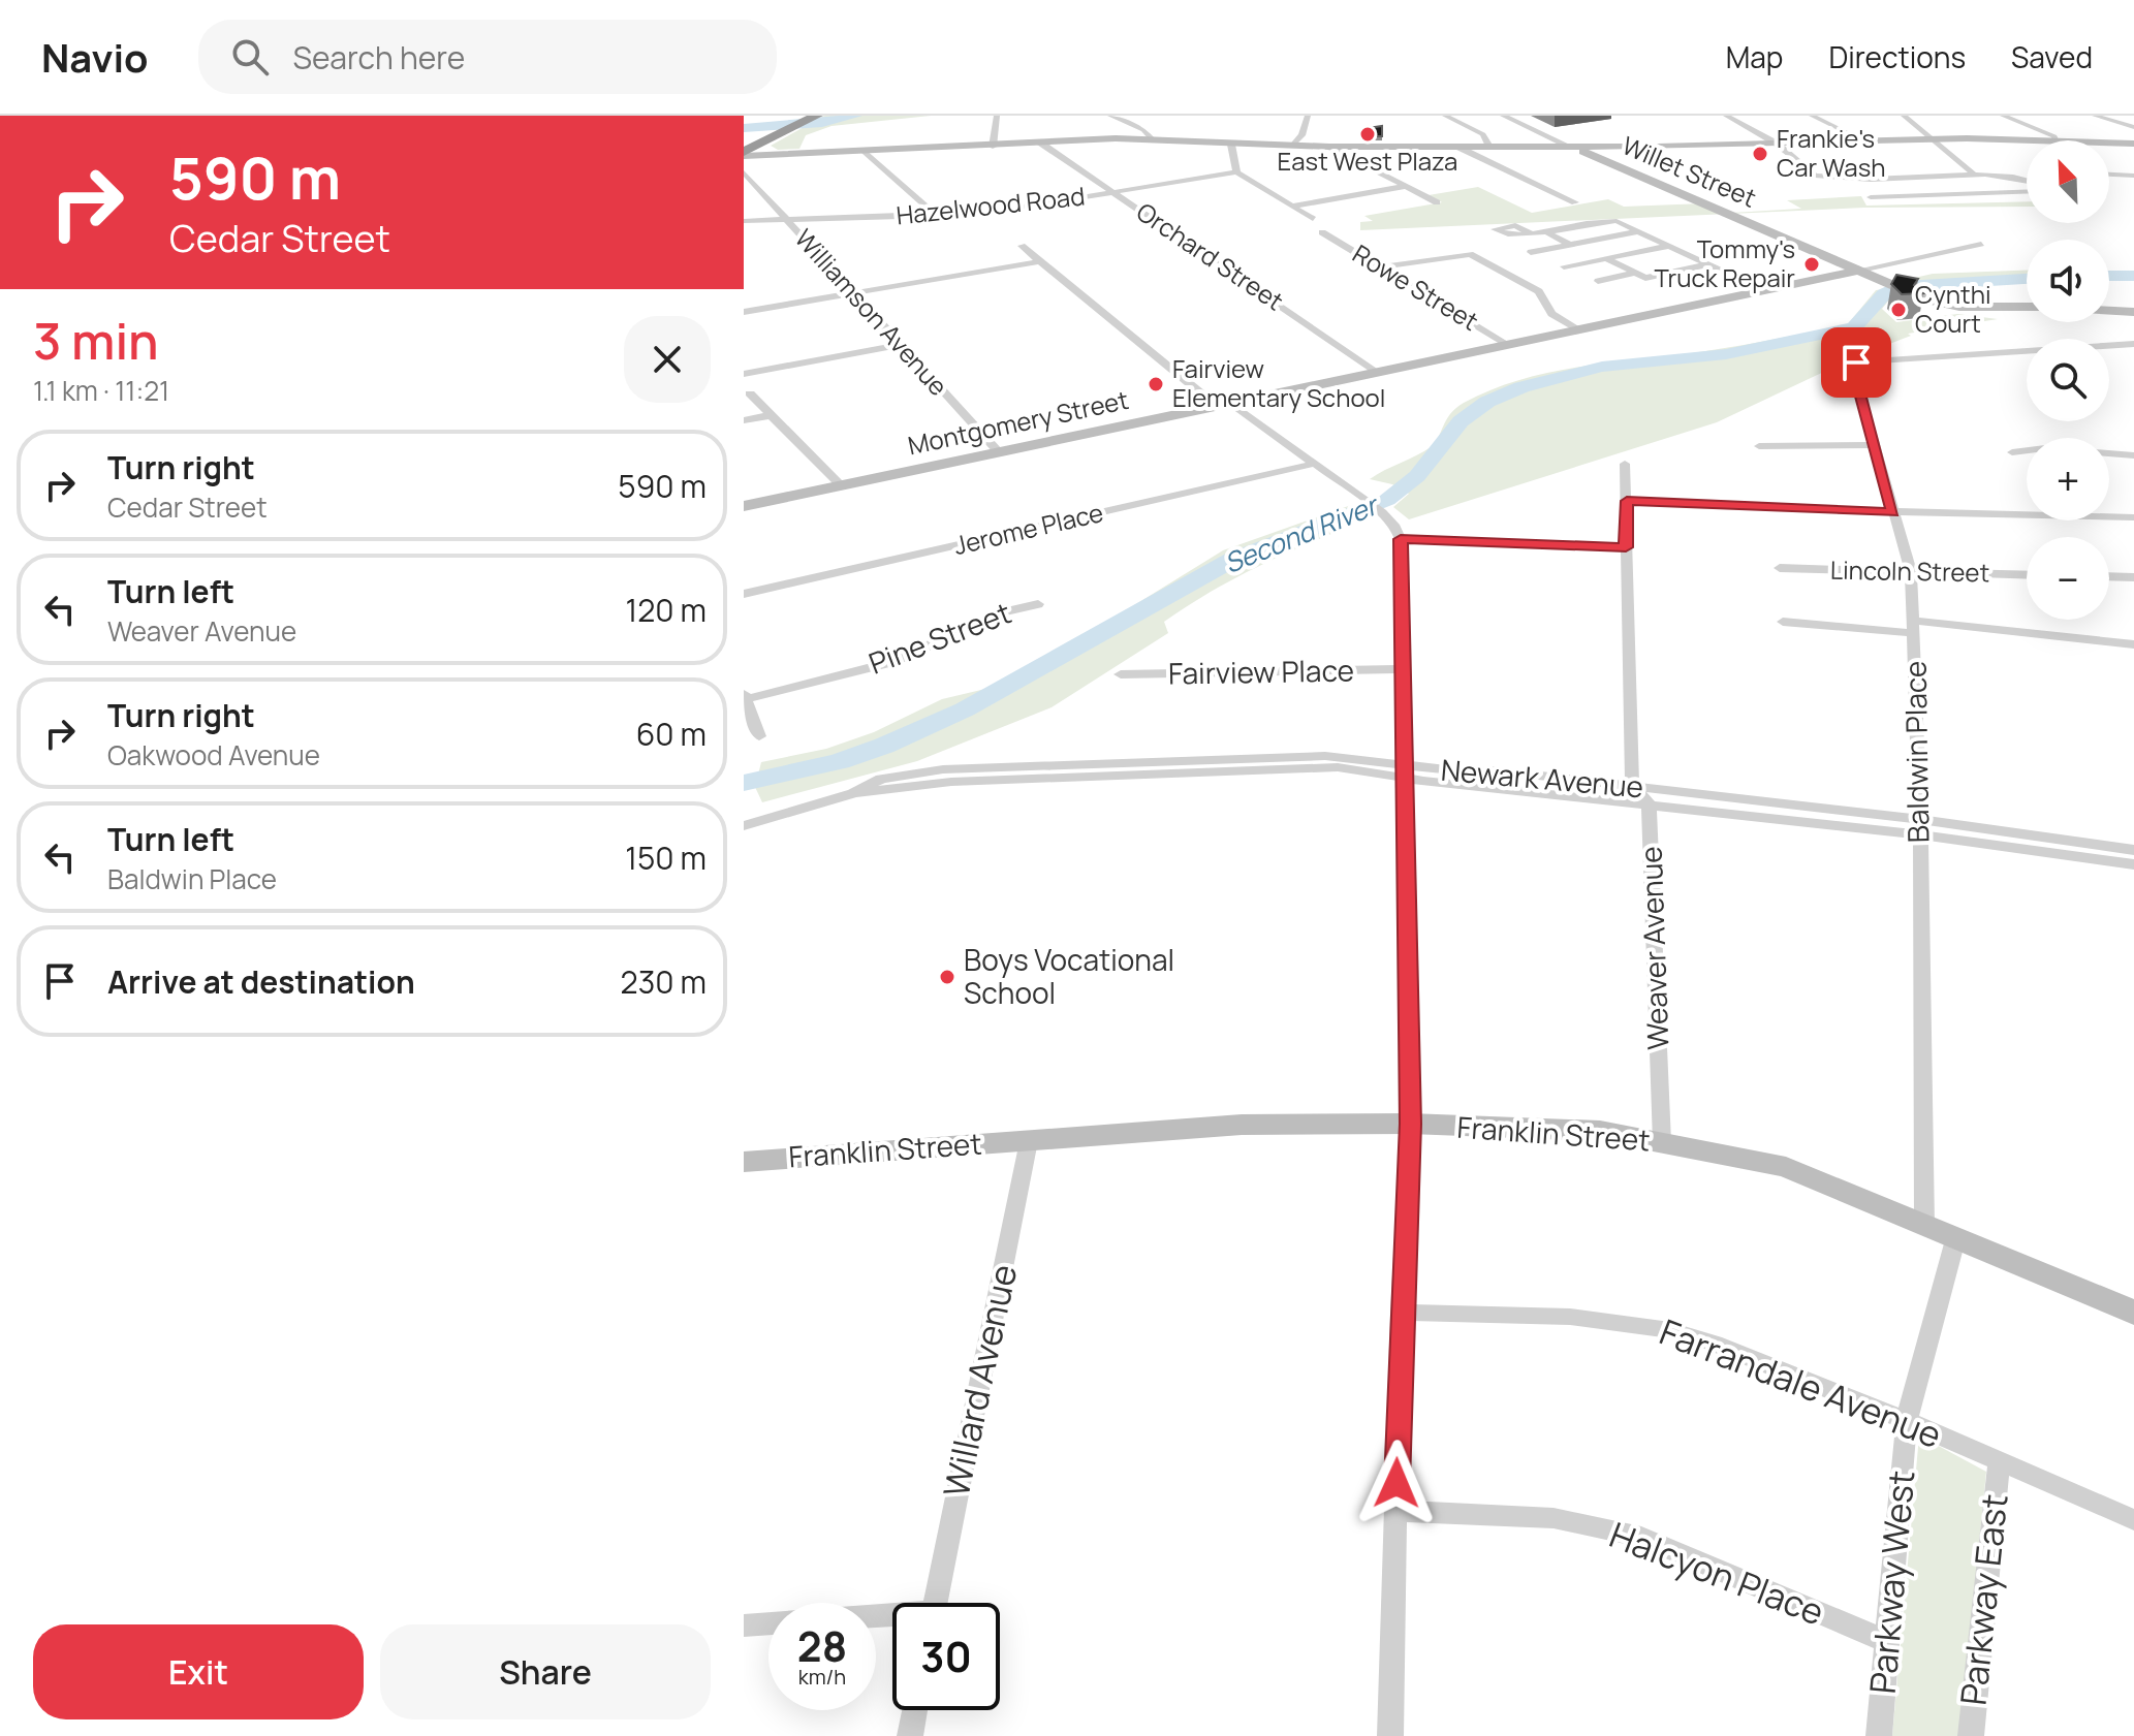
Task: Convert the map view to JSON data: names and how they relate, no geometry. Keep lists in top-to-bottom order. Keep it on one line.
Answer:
{"streets":{"main road":["Willet Street","Montgomery Street","Franklin Street"],"street":["Hazelwood Road","Orchard Street","Rowe Street","Williamson Avenue","Jerome Place","Lincoln Street","Pine Street","Fairview Place","Baldwin Place","Newark Avenue","Weaver Avenue","Willard Avenue","Farrandale Avenue","Halcyon Place","Parkway West","Parkway East"]},"crossings":[["Willet Street","Montgomery Street"],["Hazelwood Road","Orchard Street"],["Hazelwood Road","Williamson Avenue"],["Orchard Street","Montgomery Street"],["Rowe Street","Montgomery Street"],["Williamson Avenue","Montgomery Street"],["Lincoln Street","Baldwin Place"],["Baldwin Place","Newark Avenue"],["Baldwin Place","Franklin Street"],["Newark Avenue","Weaver Avenue"],["Weaver Avenue","Franklin Street"],["Franklin Street","Willard Avenue"],["Franklin Street","Parkway West"],["Farrandale Avenue","Parkway West"],["Farrandale Avenue","Parkway East"],["Halcyon Place","Parkway West"]],"water":["Second River"],"places":["East West Plaza","Frankie's Car Wash","Tommy's Truck Repair","Cynthi Court","Fairview Elementary School","Boys Vocational School"],"north":"top left","page":{"header":"Navio","search":"Search here","nav":["Map","Directions","Saved"],"turn":["590 m","Cedar Street"],"map_buttons":["+","−"],"heading":["3 min","1.1 km · 11:21"],"list":[{"name":"Turn right","note":"Cedar Street","value":"590 m"},{"name":"Turn left","note":"Weaver Avenue","value":"120 m"},{"name":"Turn right","note":"Oakwood Avenue","value":"60 m"},{"name":"Turn left","note":"Baldwin Place","value":"150 m"},{"name":"Arrive at destination","value":"230 m"}],"speed":"28 km/h","limit":"30","buttons":["Exit","Share"]}}
